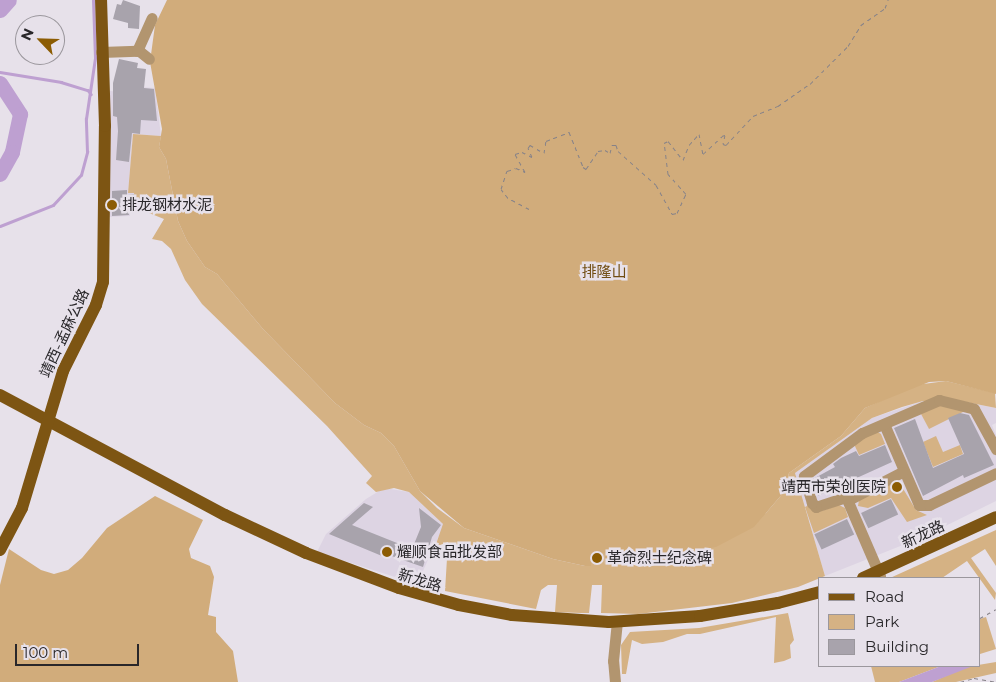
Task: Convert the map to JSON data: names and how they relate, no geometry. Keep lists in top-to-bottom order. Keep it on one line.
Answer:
{"streets":{"main road":["靖西-孟麻公路","新龙路"]},"crossings":[["靖西-孟麻公路","新龙路"]],"parks":["排隆山"],"places":["排龙钢材水泥","靖西市荣创医院","耀顺食品批发部","革命烈士纪念碑"],"legend":["Road","Park","Building"],"scale_bar":"100 m","north":"top left"}
